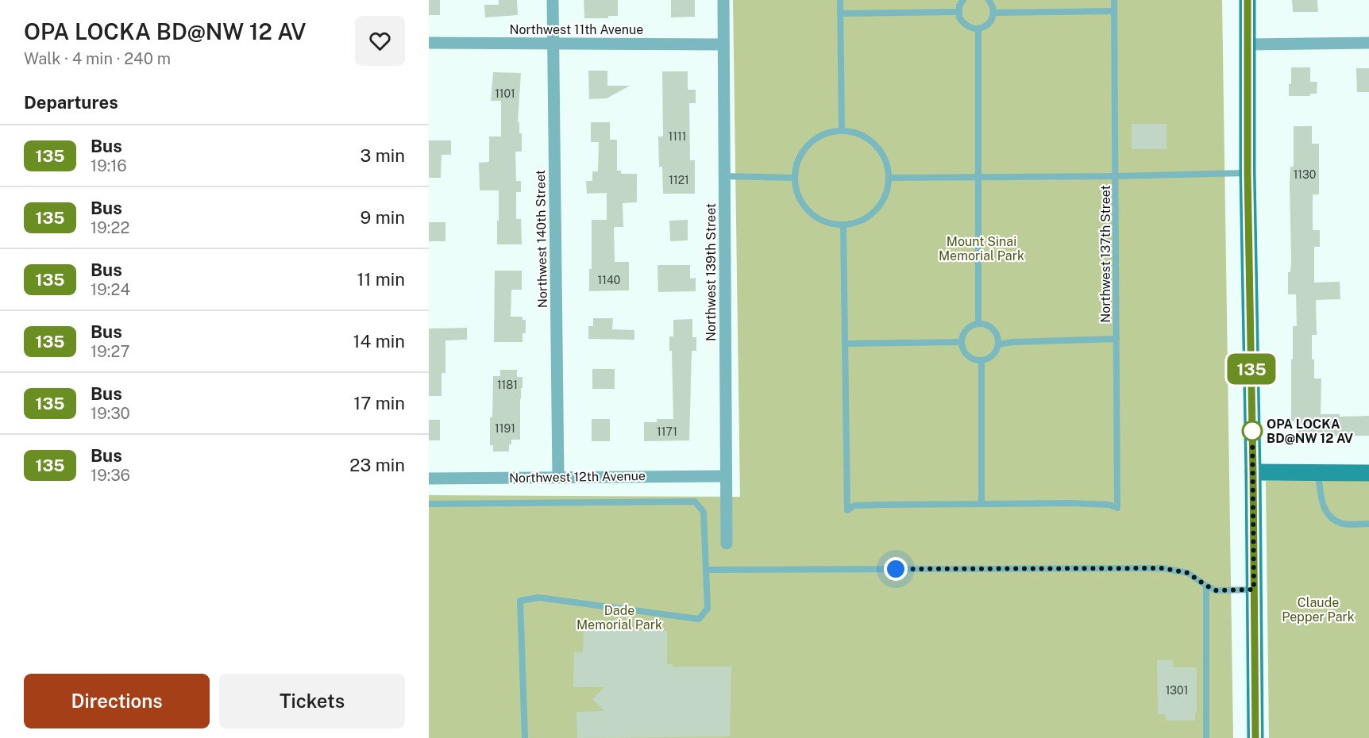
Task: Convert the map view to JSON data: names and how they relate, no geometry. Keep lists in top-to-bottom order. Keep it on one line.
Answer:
{"streets":{"street":["Northwest 11th Avenue","Northwest 140th Street","Northwest 139th Street","Northwest 12th Avenue"],"lane":["Northwest 137th Street"]},"crossings":[["Northwest 11th Avenue","Northwest 140th Street"],["Northwest 11th Avenue","Northwest 139th Street"],["Northwest 140th Street","Northwest 12th Avenue"],["Northwest 139th Street","Northwest 12th Avenue"]],"parks":["Mount Sinai Memorial Park","Claude Pepper Park","Dade Memorial Park"],"places":["OPA LOCKA BD@NW 12 AV"],"lines":["bus line 135"],"house_numbers":["1101","1111","1130","1121","1140","1181","1191","1171","1301"],"page":{"heading":[["OPA LOCKA BD@NW 12 AV","Walk · 4 min · 240 m"],"Departures"],"on_map":"135","list":[{"mark":"135","name":"Bus","note":"19:16","value":"3 min"},{"mark":"135","name":"Bus","note":"19:22","value":"9 min"},{"mark":"135","name":"Bus","note":"19:24","value":"11 min"},{"mark":"135","name":"Bus","note":"19:27","value":"14 min"},{"mark":"135","name":"Bus","note":"19:30","value":"17 min"},{"mark":"135","name":"Bus","note":"19:36","value":"23 min"}],"buttons":["Directions","Tickets"]}}
